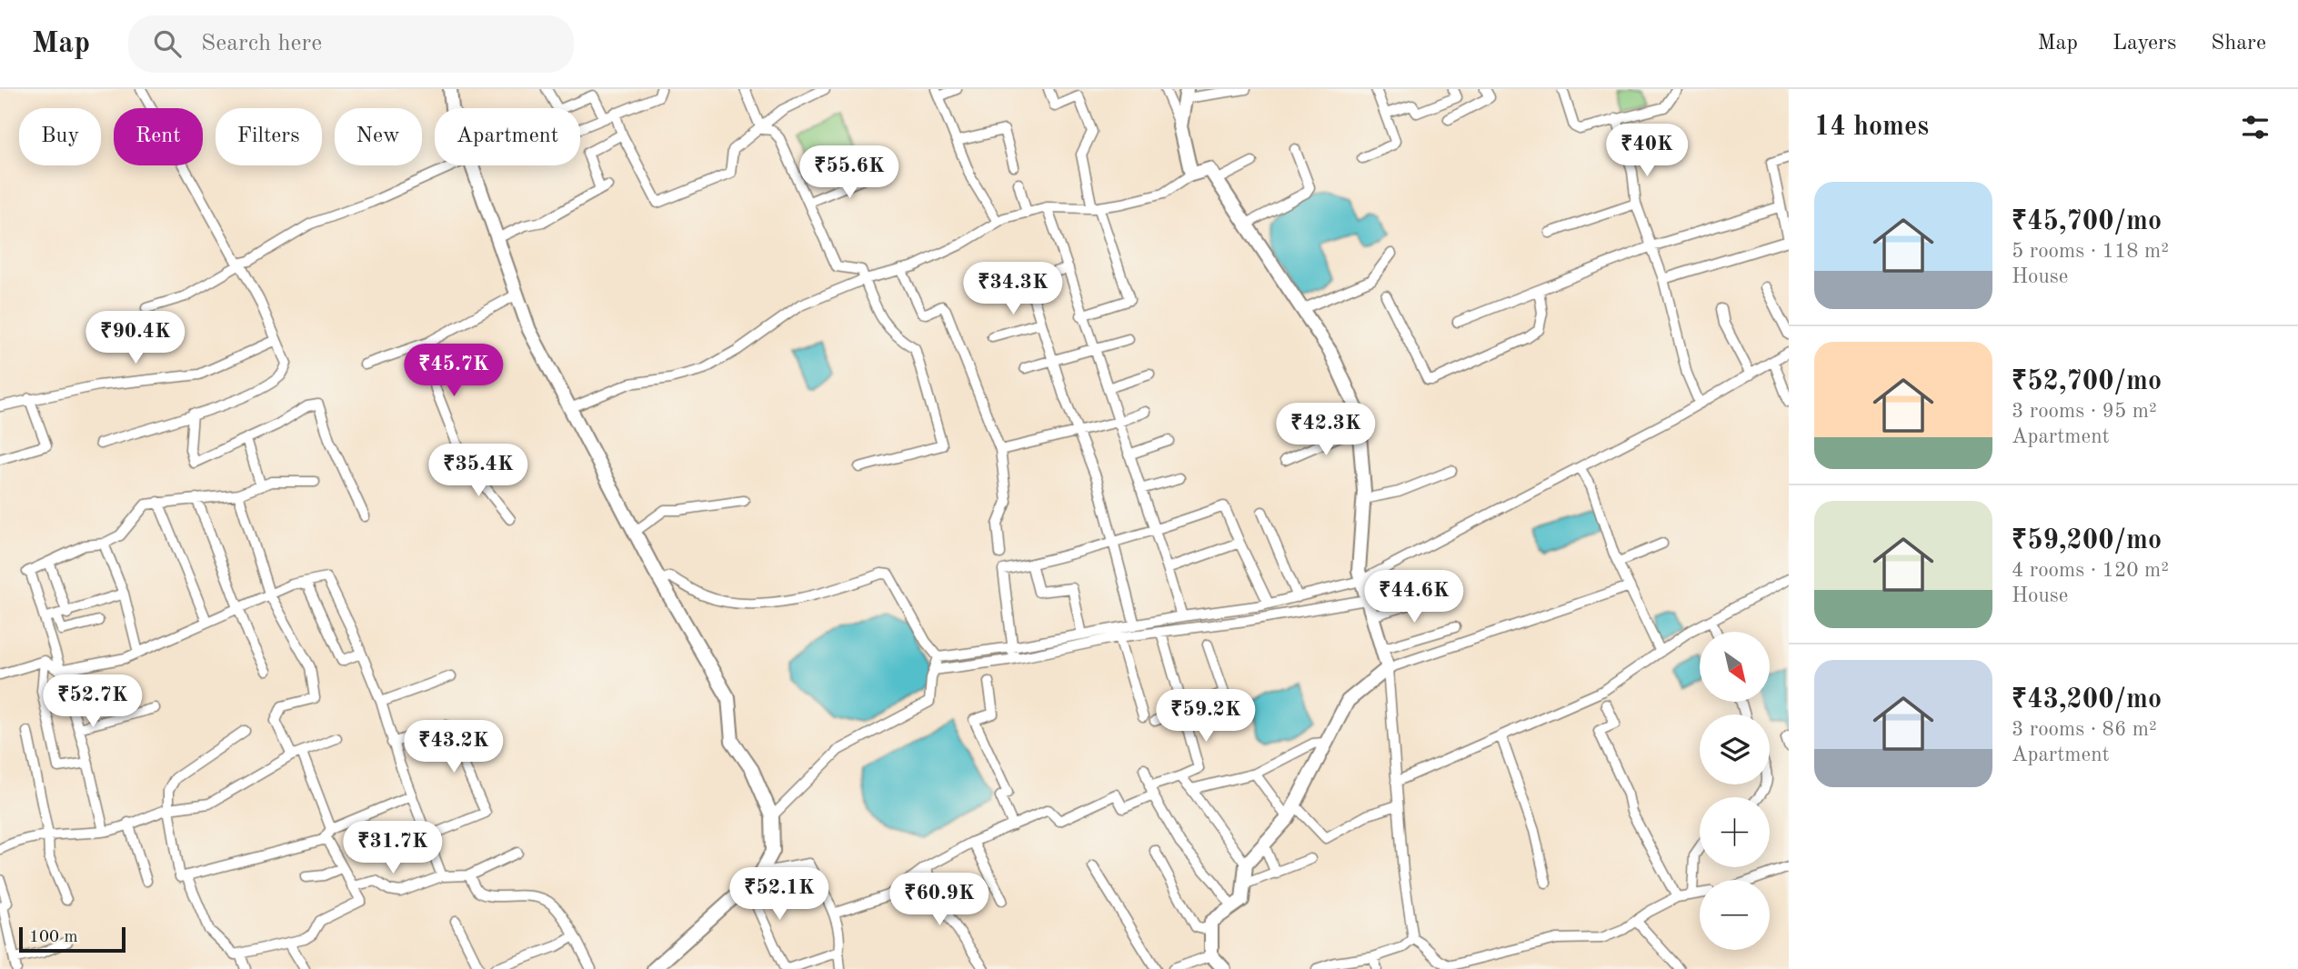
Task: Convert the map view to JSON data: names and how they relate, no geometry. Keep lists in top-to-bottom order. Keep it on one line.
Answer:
{"scale_bar":"100 m","north":"bottom right","page":{"header":"Map","search":"Search here","nav":["Map","Layers","Share"],"heading":"14 homes","chip":["Buy","Rent","Filters","New","Apartment"],"price":["₹40K","₹55.6K","₹34.3K","₹90.4K","₹45.7K","₹42.3K","₹35.4K","₹44.6K","₹52.7K","₹59.2K","₹43.2K","₹31.7K","₹52.1K","₹60.9K"],"list":[{"name":"₹45,700/mo","note":"5 rooms · 118 m² · House"},{"name":"₹52,700/mo","note":"3 rooms · 95 m² · Apartment"},{"name":"₹59,200/mo","note":"4 rooms · 120 m² · House"},{"name":"₹43,200/mo","note":"3 rooms · 86 m² · Apartment"}],"map_buttons":["+","−"],"scale":"100 m"}}
